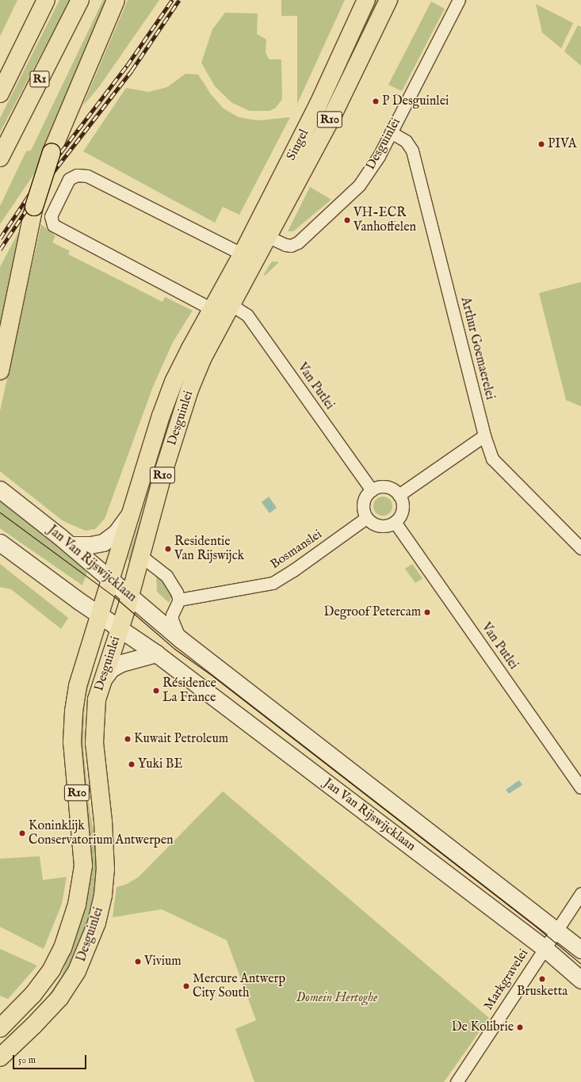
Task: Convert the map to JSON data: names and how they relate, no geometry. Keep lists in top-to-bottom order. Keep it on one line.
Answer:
{"streets":{"main road":["R1","R10","Desguinlei","Singel","Jan Van Rijswijcklaan"],"street":["Arthur Goemaerelei","Van Putlei","Bosmanslei","Markgravelei"]},"crossings":[["Desguinlei","Singel"],["Desguinlei","Arthur Goemaerelei"],["Desguinlei","Van Putlei"],["Desguinlei","Jan Van Rijswijcklaan"],["Van Putlei","Bosmanslei"],["Bosmanslei","Jan Van Rijswijcklaan"],["Jan Van Rijswijcklaan","Markgravelei"]],"parks":["Domein Hertoghe"],"places":["P Desguinlei","PIVA","VH-ECR Vanhoffelen","Residentie Van Rijswijck","Degroof Petercam","Résidence La France","Kuwait Petroleum","Yuki BE","Koninklijk Conservatorium Antwerpen","Vivium","Brusketta","Mercure Antwerp City South","De Kolibrie"],"scale_bar":"50 m"}
